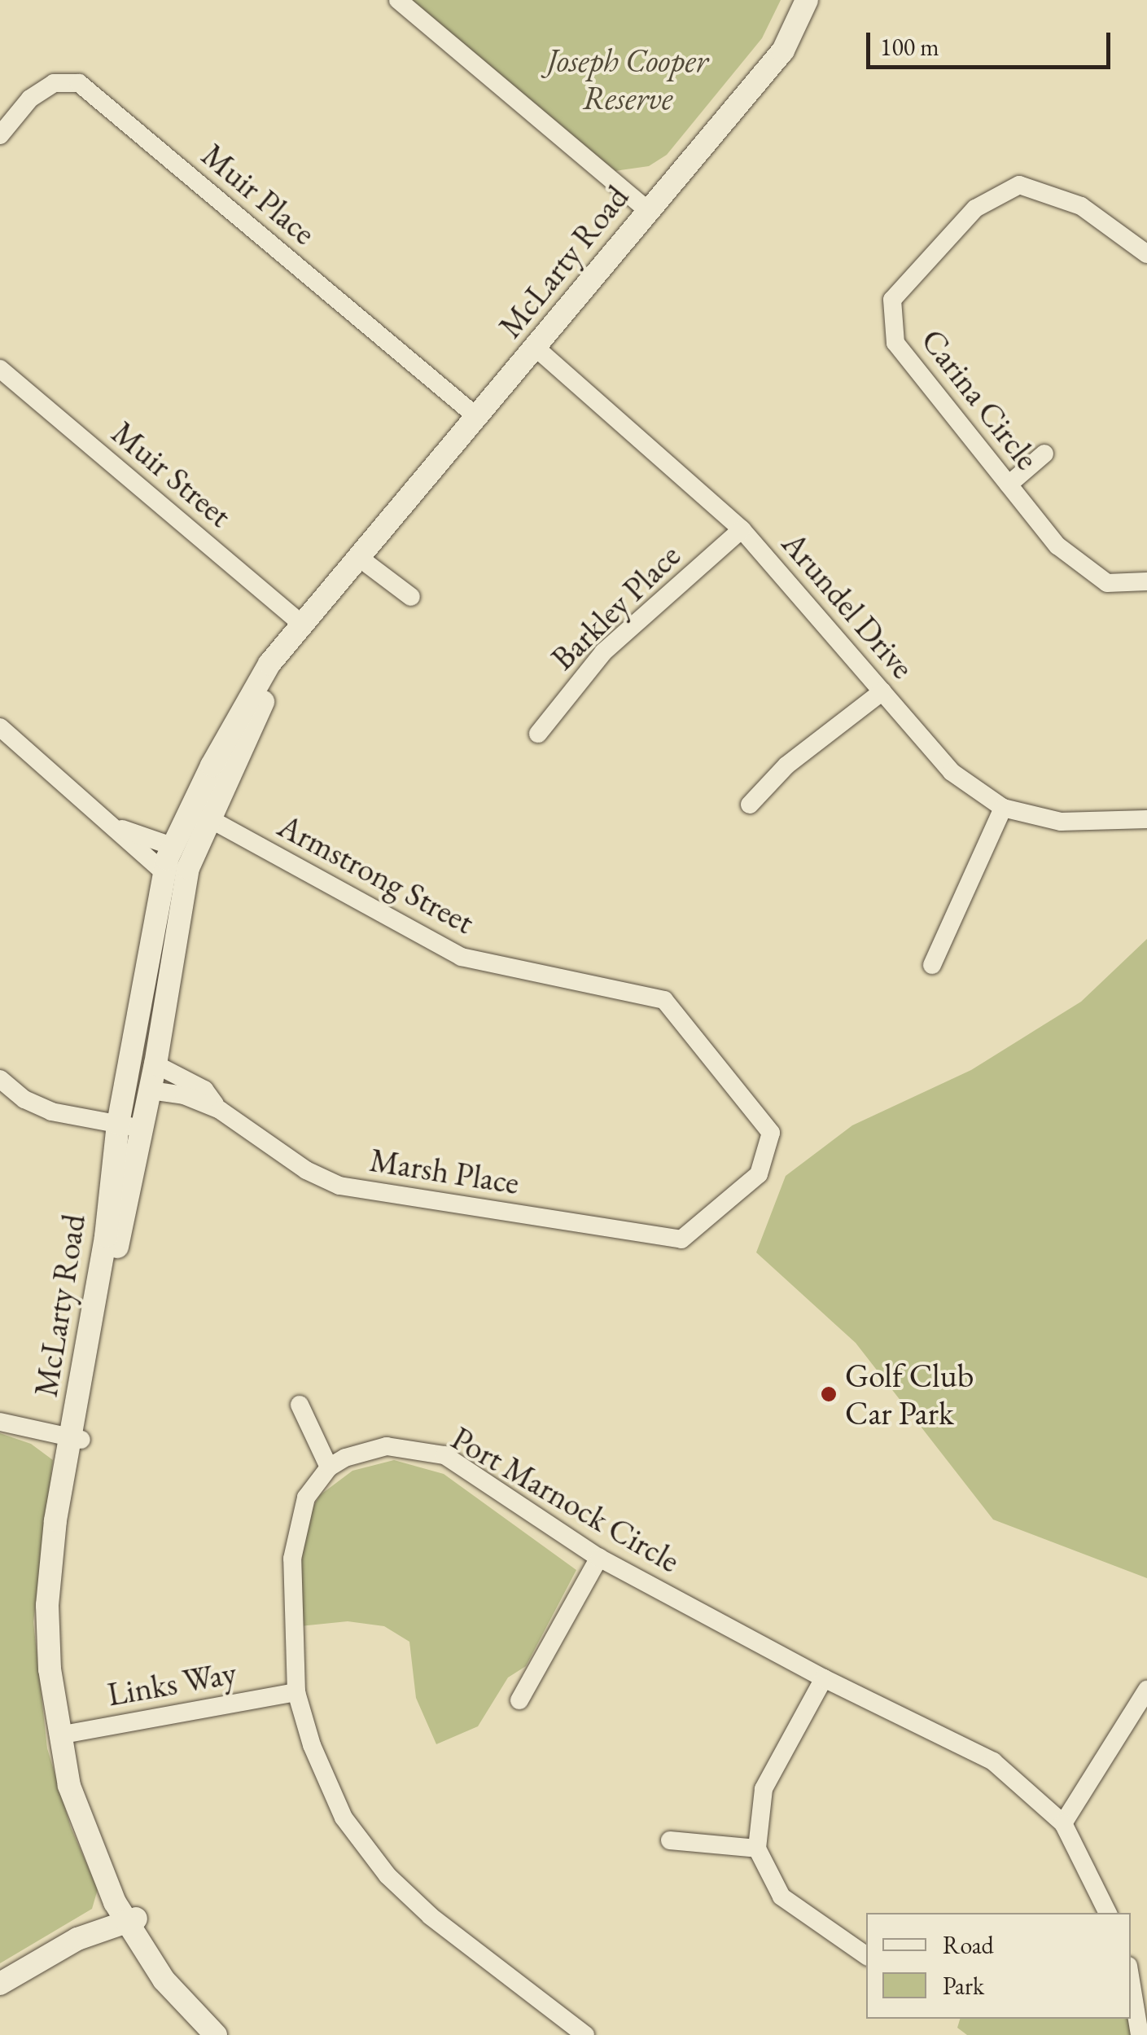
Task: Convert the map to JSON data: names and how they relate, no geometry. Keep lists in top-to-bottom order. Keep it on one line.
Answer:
{"streets":{"street":["Muir Place","McLarty Road","Carina Circle","Muir Street","Arundel Drive","Barkley Place","Armstrong Street","Marsh Place","Port Marnock Circle","Links Way"]},"crossings":[["Muir Place","McLarty Road"],["McLarty Road","Muir Street"],["McLarty Road","Arundel Drive"],["McLarty Road","Armstrong Street"],["McLarty Road","Marsh Place"],["McLarty Road","Links Way"],["Arundel Drive","Barkley Place"],["Armstrong Street","Marsh Place"]],"parks":["Joseph Cooper Reserve"],"places":["Golf Club Car Park"],"legend":["Road","Park"],"scale_bar":"100 m"}
